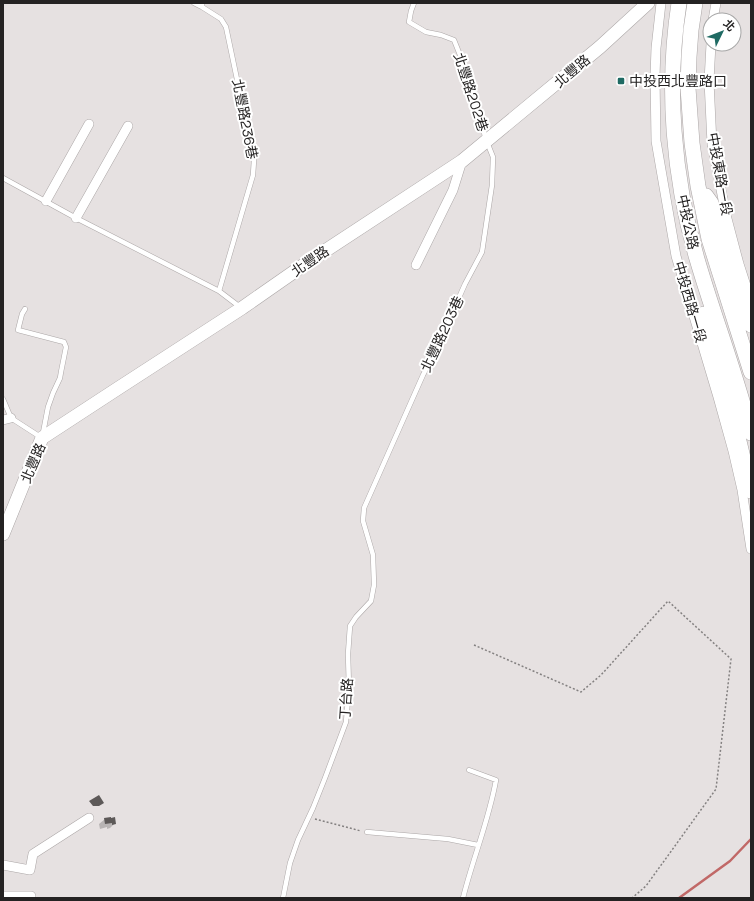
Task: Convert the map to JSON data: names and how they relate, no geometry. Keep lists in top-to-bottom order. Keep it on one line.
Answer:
{"streets":{"main road":["中投公路"],"street":["北豐路","中投東路一段","中投西路一段"],"lane":["北豐路202巷","北豐路236巷","北豐路203巷","丁台路"]},"crossings":[["北豐路","北豐路202巷"],["北豐路","北豐路203巷"],["北豐路202巷","北豐路203巷"],["北豐路203巷","丁台路"]],"places":{"transit":["中投西北豐路口"]},"north":"top right"}
